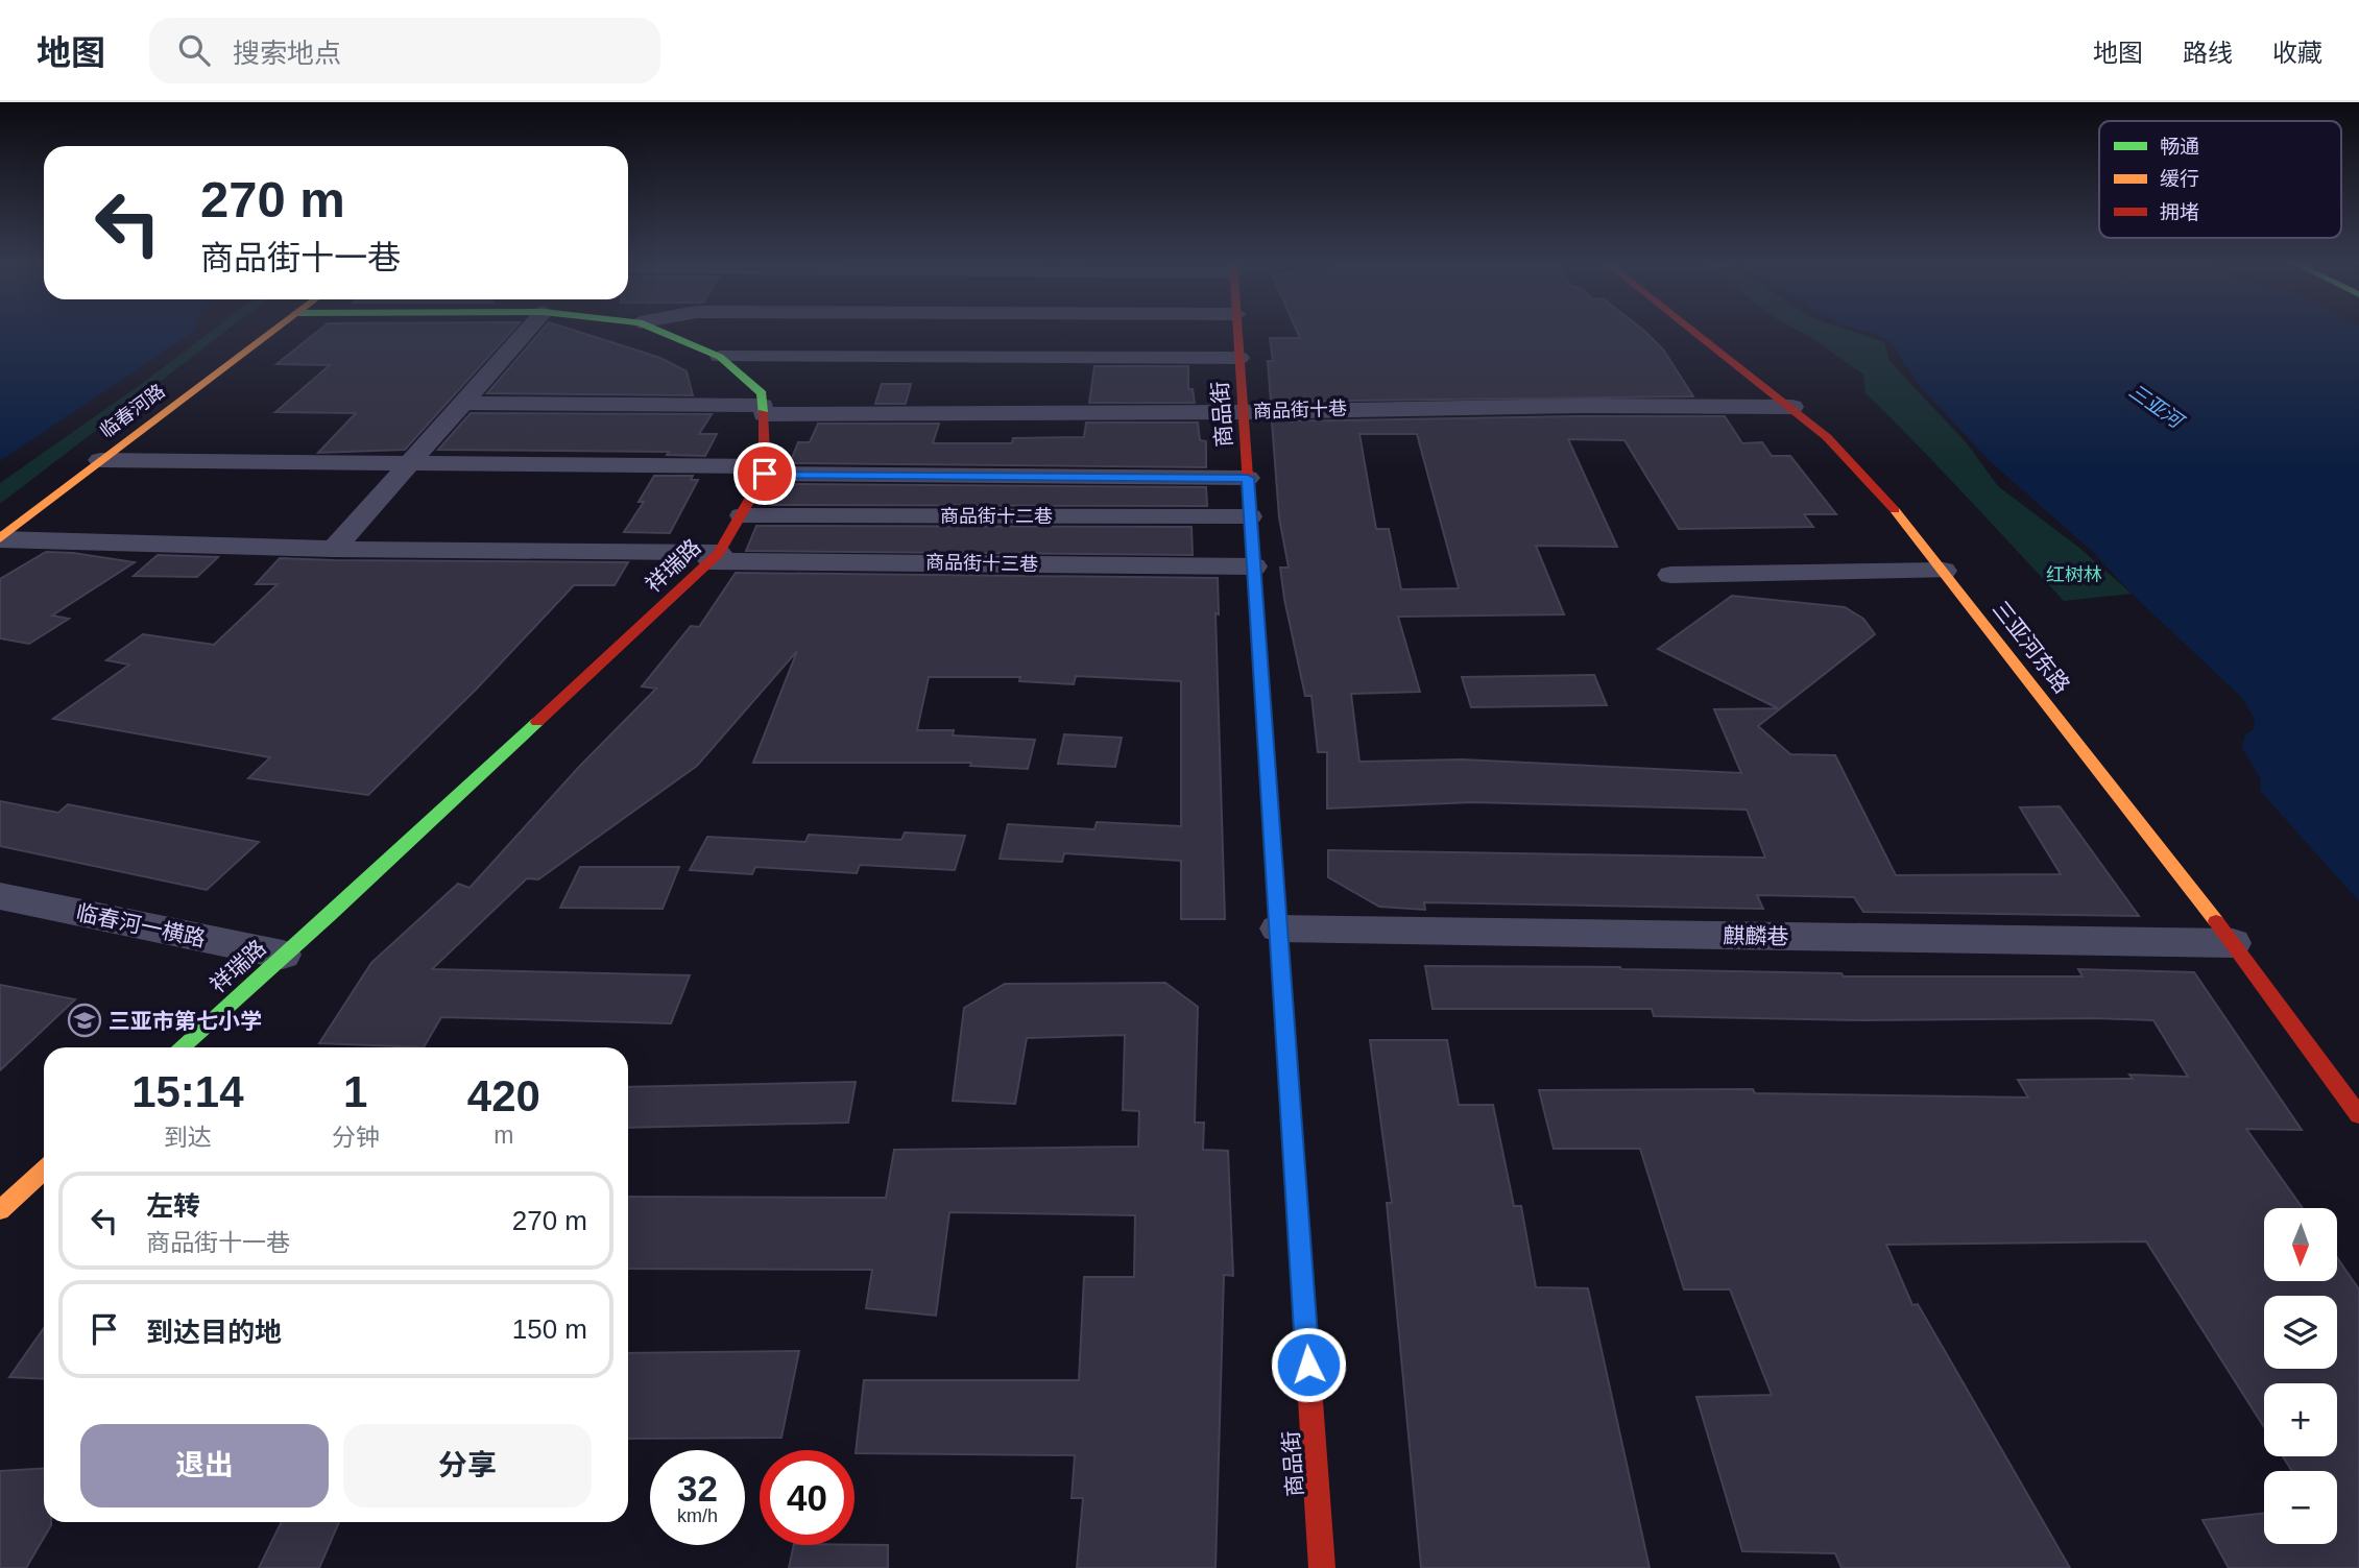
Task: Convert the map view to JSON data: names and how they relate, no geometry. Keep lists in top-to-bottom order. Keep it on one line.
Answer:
{"streets":{"street":["商品街十巷","临春河路","商品街","商品街十二巷","商品街十三巷","祥瑞路","三亚河东路","临春河一横路","麒麟巷"]},"crossings":[["商品街十巷","商品街"],["商品街十巷","三亚河东路"],["临春河路","商品街十三巷"],["商品街","商品街十二巷"],["商品街","商品街十三巷"],["商品街","麒麟巷"],["商品街十二巷","祥瑞路"],["商品街十三巷","祥瑞路"],["祥瑞路","临春河一横路"],["三亚河东路","麒麟巷"]],"water":["三亚河"],"parks":["红树林"],"places":{"school or university":["三亚市第七小学"]},"legend":["畅通","缓行","拥堵"],"north":"bottom","page":{"header":"地图","search":"搜索地点","nav":["地图","路线","收藏"],"turn":["270 m","商品街十一巷"],"eta":["15:14","到达","1","分钟","420","m"],"list":[{"name":"左转","note":"商品街十一巷","value":"270 m"},{"name":"到达目的地","value":"150 m"}],"map_buttons":["+","−"],"buttons":["退出","分享"],"speed":"32 km/h","limit":"40"}}
